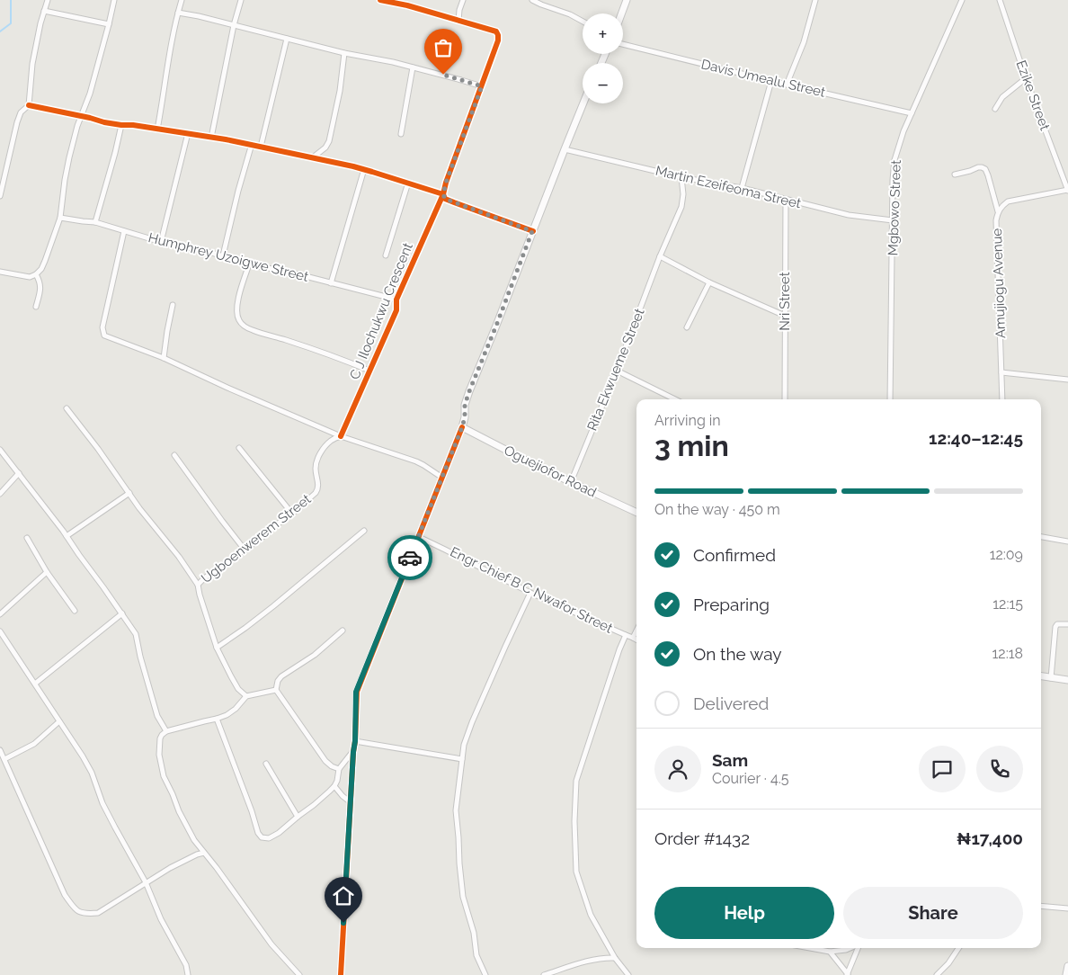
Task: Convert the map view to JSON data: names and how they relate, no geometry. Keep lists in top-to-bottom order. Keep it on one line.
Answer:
{"streets":{"main road":["Oguejiofor Road"],"street":["Davis Umealu Street","Ezike Street","Martin Ezeifeoma Street","Mgbowo Street","Humphrey Uzoigwe Street","Amujiogu Avenue","Nri Street","C J Ilochukwu Crescent","Rita Ekwueme Street","Ugboenwerem Street","Engr Chief B C Nwafor Street"]},"crossings":[["Davis Umealu Street","Mgbowo Street"],["Ezike Street","Amujiogu Avenue"],["Martin Ezeifeoma Street","Mgbowo Street"],["Martin Ezeifeoma Street","Nri Street"],["Martin Ezeifeoma Street","Rita Ekwueme Street"],["Humphrey Uzoigwe Street","C J Ilochukwu Crescent"],["C J Ilochukwu Crescent","Ugboenwerem Street"],["Rita Ekwueme Street","Oguejiofor Road"]],"page":{"map_buttons":["+","−"],"heading":["3 min","Arriving in","12:40–12:45"],"panel":["Sam","Courier · 4.5","Order #1432","₦17,400"],"bar":"On the way · 450 m","list":[["Confirmed","12:09"],["Preparing","12:15"],["On the way","12:18"],"Delivered"],"buttons":["Help","Share"]}}
